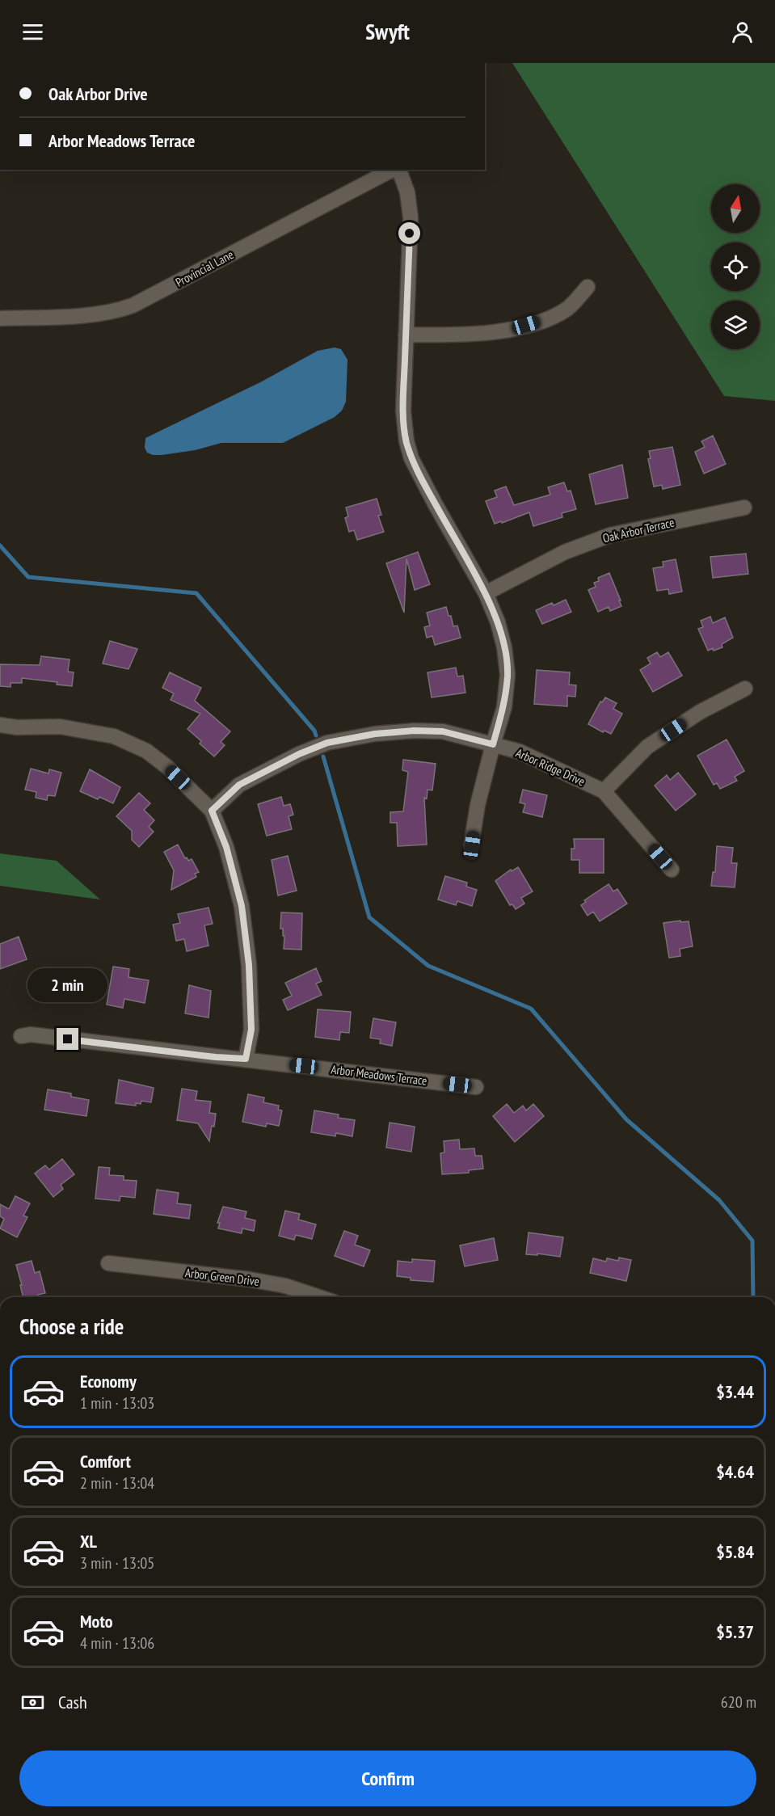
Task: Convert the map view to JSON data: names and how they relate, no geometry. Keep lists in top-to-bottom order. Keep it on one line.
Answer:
{"streets":{"street":["Provincial Lane","Oak Arbor Terrace","Arbor Ridge Drive","Arbor Meadows Terrace","Arbor Green Drive"]},"north":"top","page":{"header":"Swyft","banner":["Oak Arbor Drive","Arbor Meadows Terrace"],"bubble":"2 min","heading":"Choose a ride","list":[{"name":"Economy","note":"1 min · 13:03","value":"$3.44"},{"name":"Comfort","note":"2 min · 13:04","value":"$4.64"},{"name":"XL","note":"3 min · 13:05","value":"$5.84"},{"name":"Moto","note":"4 min · 13:06","value":"$5.37"}],"pay":["Cash","620 m"],"buttons":"Confirm"}}
